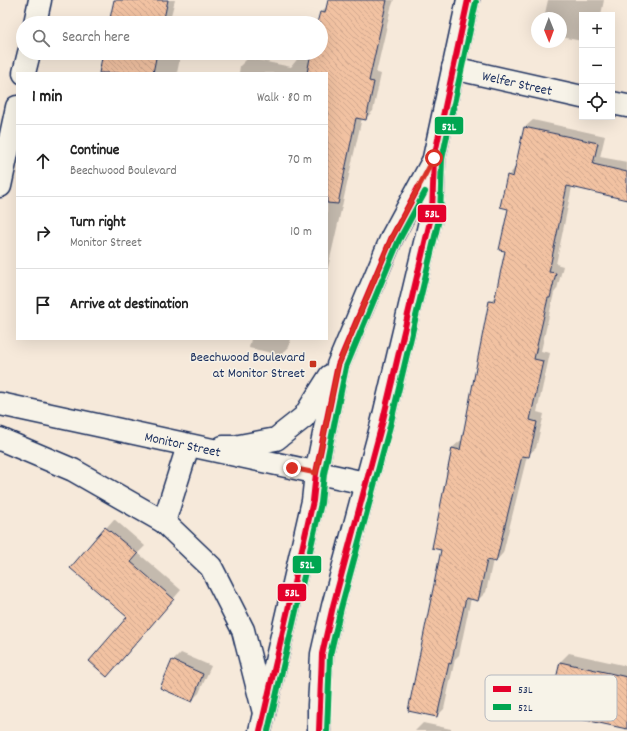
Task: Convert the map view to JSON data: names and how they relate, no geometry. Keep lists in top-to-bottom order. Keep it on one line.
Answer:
{"streets":{"main road":["Welfer Street","Monitor Street"]},"places":{"transit":["Beechwood Boulevard at Monitor Street"]},"lines":["transit line 53L","transit line 52L"],"legend":["53L","52L"],"north":"bottom","page":{"map_buttons":["+","−"],"search":"Search here","heading":["1 min","Walk · 80 m"],"list":[["Continue","Beechwood Boulevard","70 m"],["Turn right","Monitor Street","10 m"],"Arrive at destination"]}}
